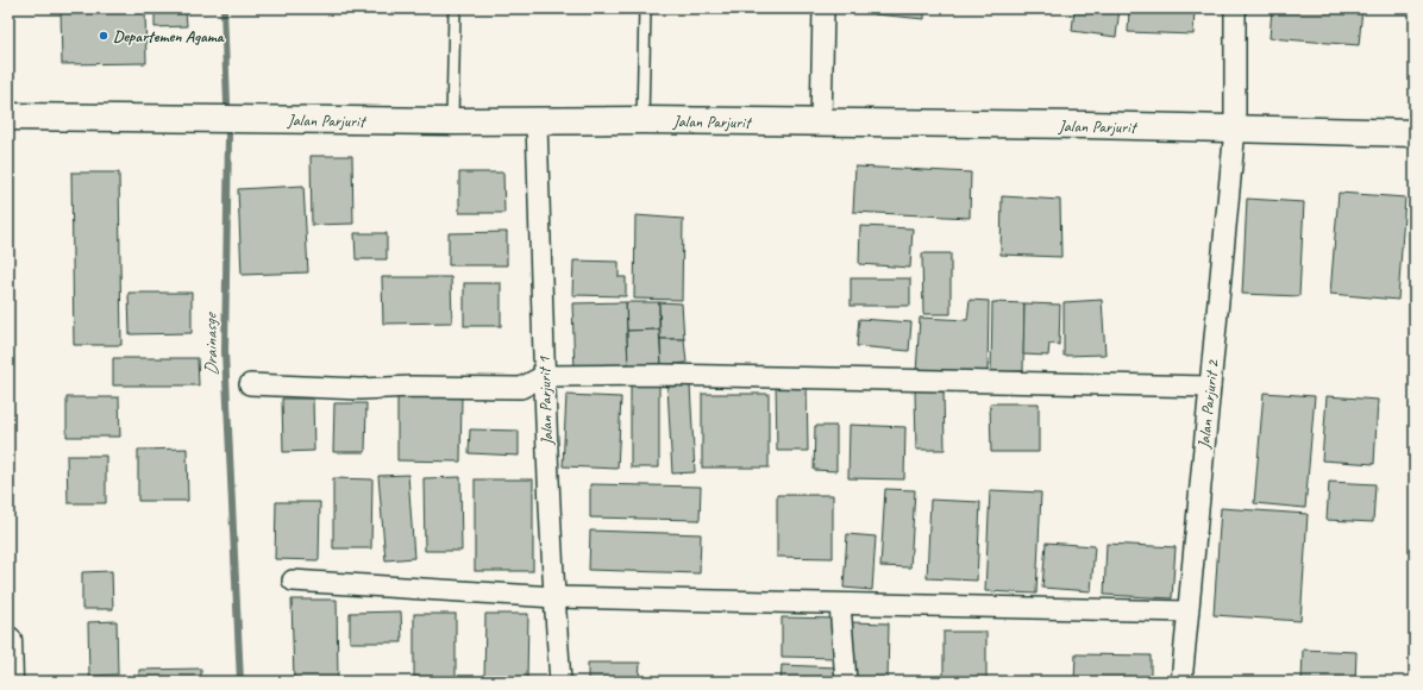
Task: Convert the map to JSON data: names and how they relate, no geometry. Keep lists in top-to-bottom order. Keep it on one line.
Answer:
{"streets":{"street":["Jalan Parjurit","Jalan Parjurit 1","Jalan Parjurit 2"]},"crossings":[["Jalan Parjurit","Jalan Parjurit 1"],["Jalan Parjurit","Jalan Parjurit 2"]],"water":["Drainasge"],"places":["Departemen Agama"]}
